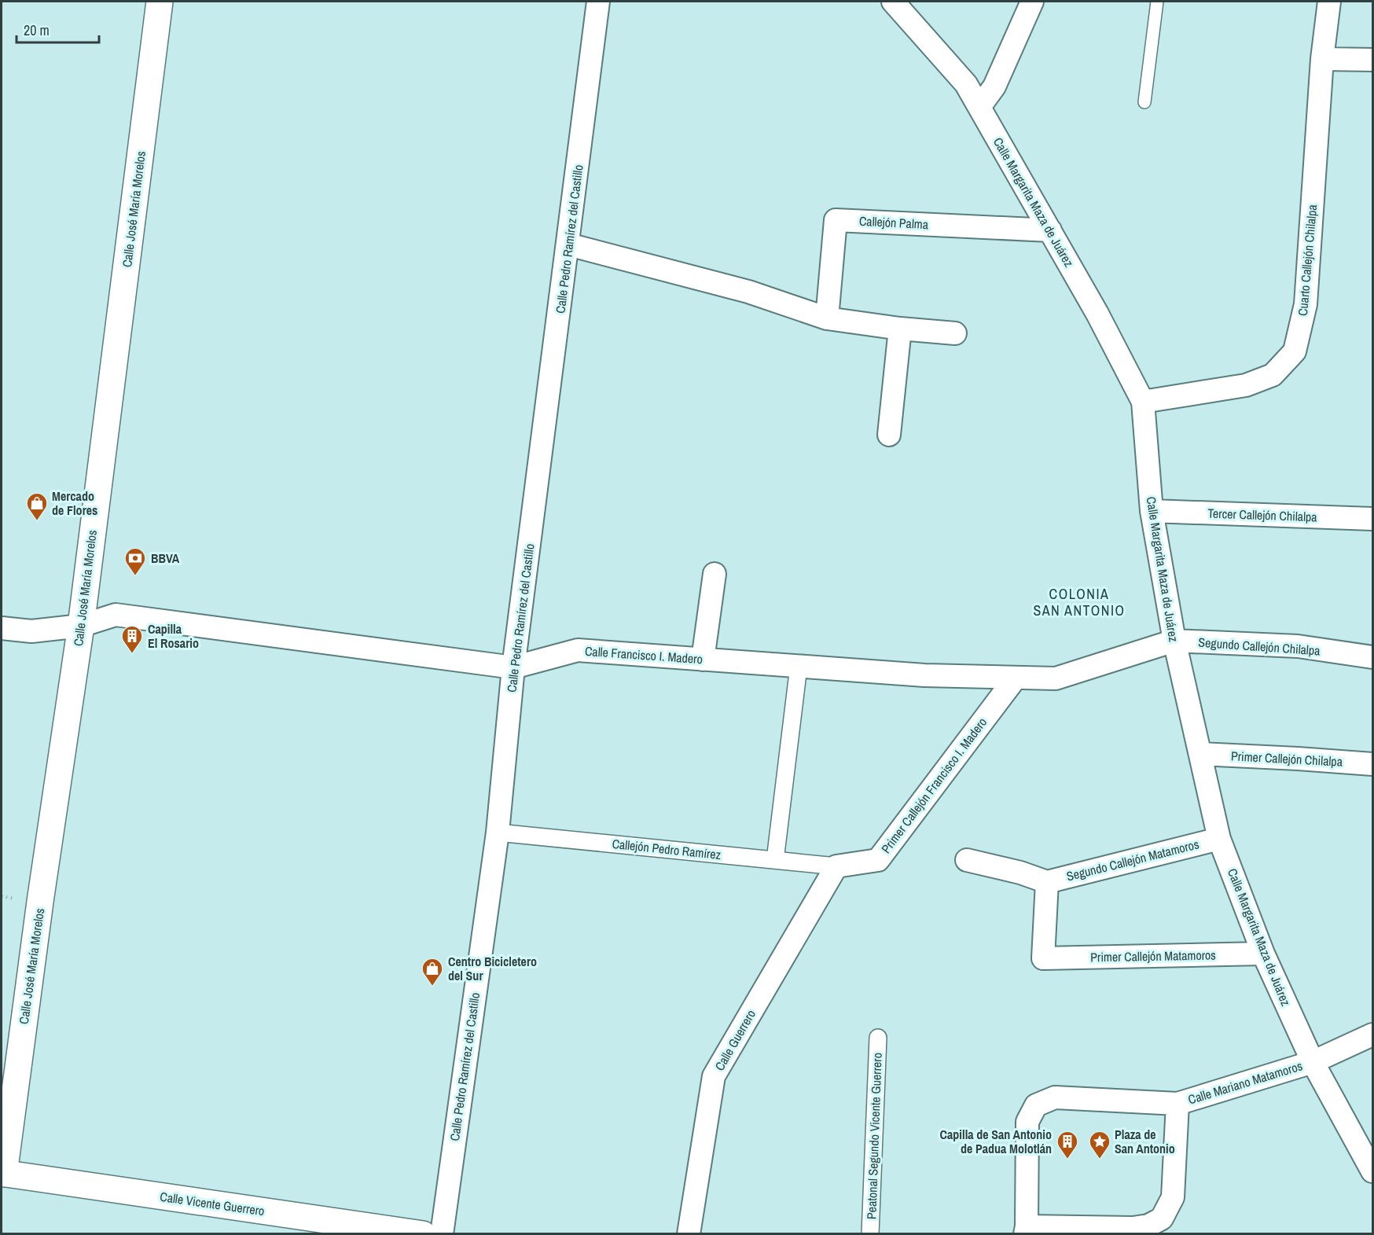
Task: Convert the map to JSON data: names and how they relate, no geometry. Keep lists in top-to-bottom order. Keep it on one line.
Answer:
{"streets":{"street":["Calle Margarita Maza de Juárez","Calle José María Morelos","Callejón Palma","Calle Pedro Ramírez del Castillo","Cuarto Callejón Chilalpa","Tercer Callejón Chilalpa","Segundo Callejón Chilalpa","Calle Francisco I. Madero","Primer Callejón Chilalpa","Primer Callejón Francisco I. Madero","Callejón Pedro Ramírez","Segundo Callejón Matamoros","Primer Callejón Matamoros","Calle Guerrero","Calle Mariano Matamoros","Peatonal Segundo Vicente Guerrero","Calle Vicente Guerrero"]},"crossings":[["Calle Margarita Maza de Juárez","Callejón Palma"],["Calle Margarita Maza de Juárez","Cuarto Callejón Chilalpa"],["Calle Margarita Maza de Juárez","Tercer Callejón Chilalpa"],["Calle Margarita Maza de Juárez","Segundo Callejón Chilalpa"],["Calle Margarita Maza de Juárez","Calle Francisco I. Madero"],["Calle Margarita Maza de Juárez","Primer Callejón Chilalpa"],["Calle Margarita Maza de Juárez","Segundo Callejón Matamoros"],["Calle Margarita Maza de Juárez","Primer Callejón Matamoros"],["Calle Margarita Maza de Juárez","Calle Mariano Matamoros"],["Calle José María Morelos","Calle Francisco I. Madero"],["Calle José María Morelos","Calle Vicente Guerrero"],["Calle Pedro Ramírez del Castillo","Calle Francisco I. Madero"],["Calle Pedro Ramírez del Castillo","Callejón Pedro Ramírez"],["Segundo Callejón Chilalpa","Calle Francisco I. Madero"],["Calle Francisco I. Madero","Primer Callejón Francisco I. Madero"],["Primer Callejón Francisco I. Madero","Callejón Pedro Ramírez"],["Primer Callejón Francisco I. Madero","Calle Guerrero"],["Callejón Pedro Ramírez","Calle Guerrero"],["Segundo Callejón Matamoros","Primer Callejón Matamoros"]],"districts":["COLONIA SAN ANTONIO"],"places":{"shop":["Mercado de Flores","Centro Bicicletero del Sur"],"bank":["BBVA"],"building":["Capilla El Rosario","Capilla de San Antonio de Padua Molotlán"],"place":["Plaza de San Antonio"]},"scale_bar":"20 m"}
